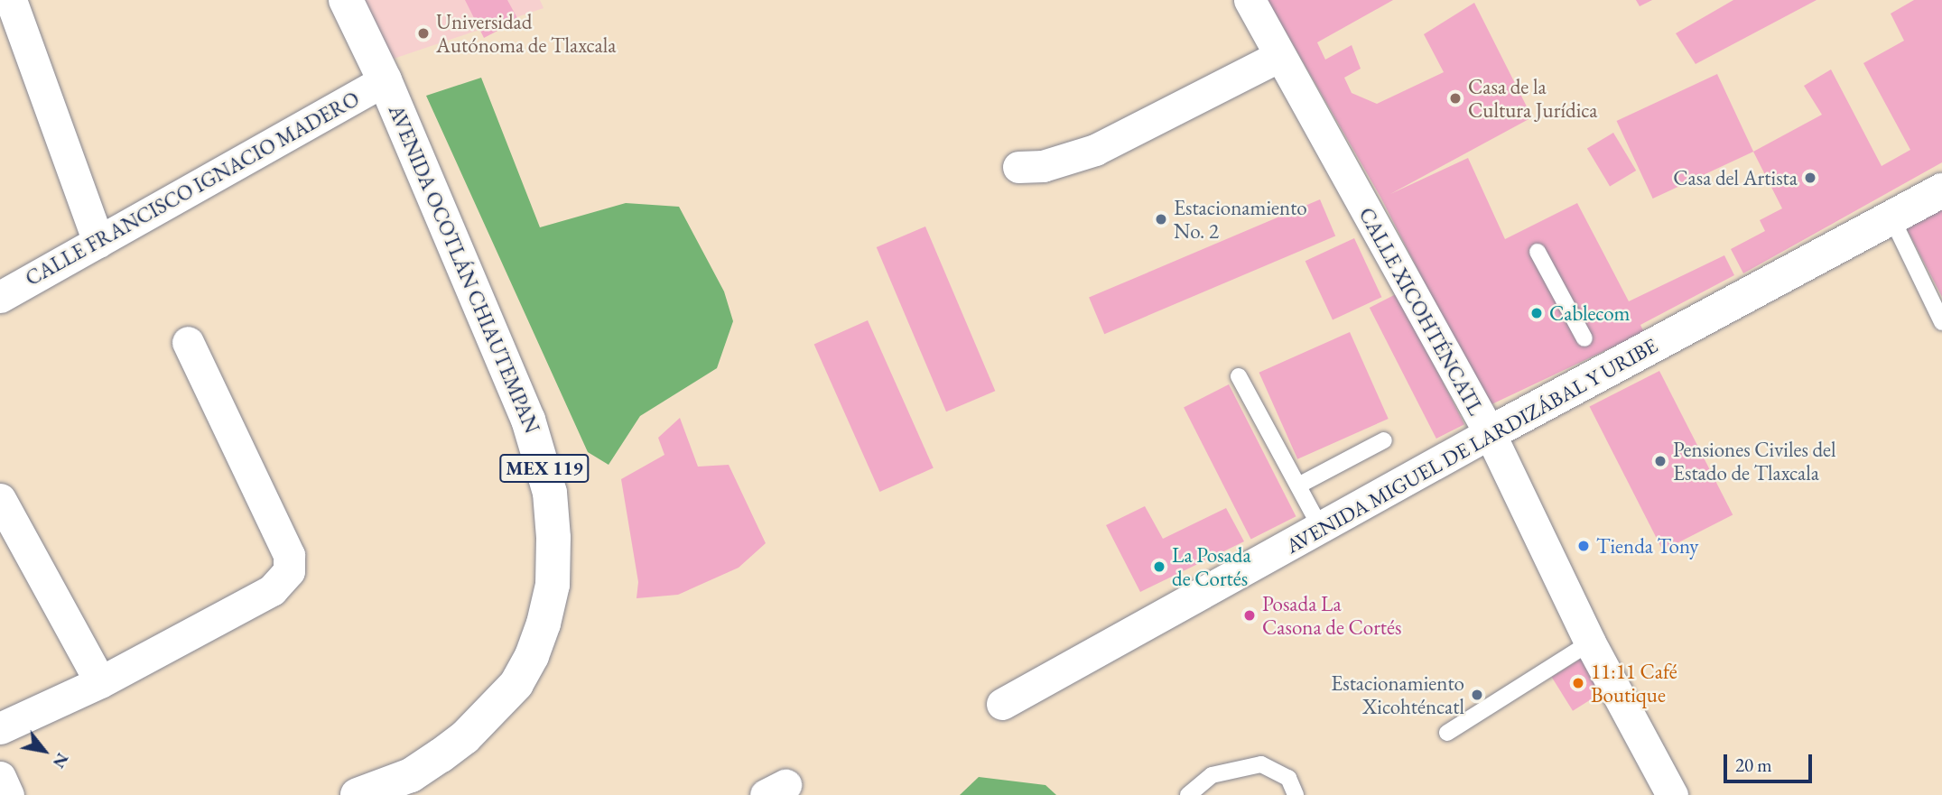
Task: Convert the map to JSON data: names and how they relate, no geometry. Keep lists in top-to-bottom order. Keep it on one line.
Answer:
{"streets":{"main road":["AVENIDA OCOTLÁN CHIAUTEMPAN","AVENIDA MIGUEL DE LARDIZÁBAL Y URIBE","MEX 119"],"street":["CALLE FRANCISCO IGNACIO MADERO","CALLE XICOHTÉNCATL"]},"crossings":[["CALLE FRANCISCO IGNACIO MADERO","AVENIDA OCOTLÁN CHIAUTEMPAN"],["CALLE XICOHTÉNCATL","AVENIDA MIGUEL DE LARDIZÁBAL Y URIBE"]],"places":["Universidad Autónoma de Tlaxcala","Casa de la Cultura Jurídica","Casa del Artista","Estacionamiento No. 2","Cablecom","Pensiones Civiles del Estado de Tlaxcala","Tienda Tony","La Posada de Cortés","Posada La Casona de Cortés","11:11 Café Boutique","Estacionamiento Xicohténcatl"],"scale_bar":"20 m","north":"bottom right"}
